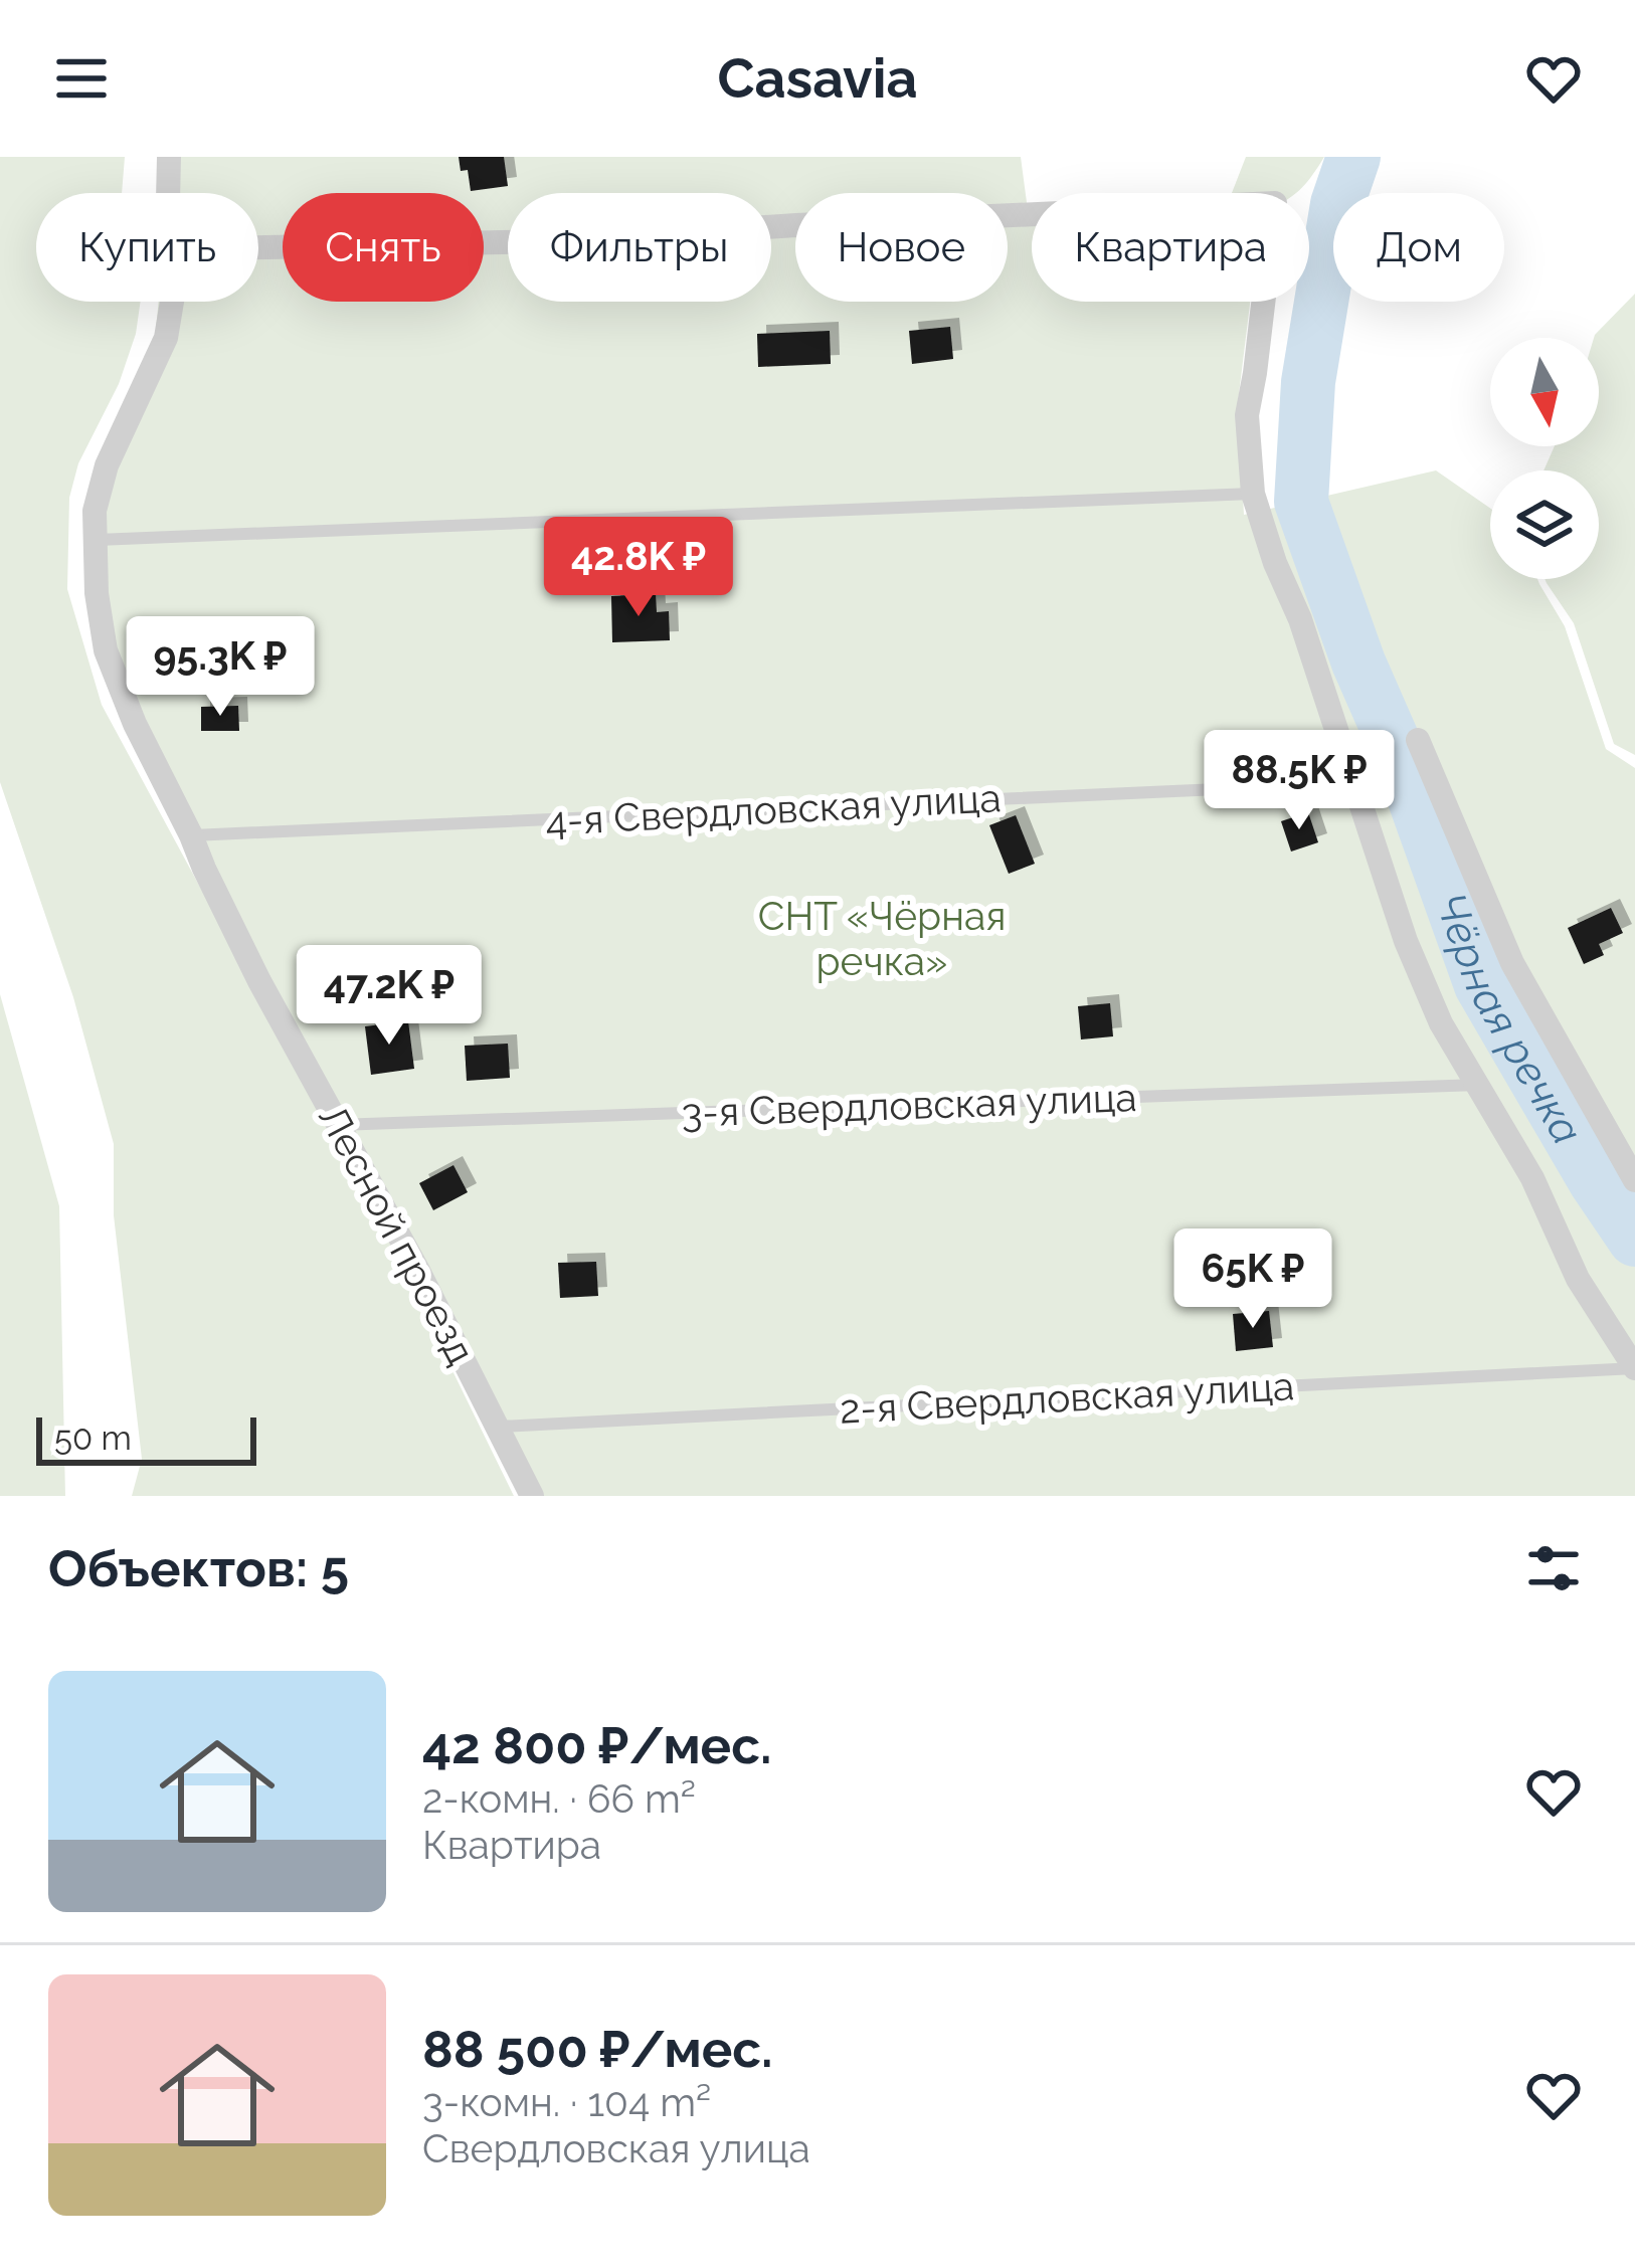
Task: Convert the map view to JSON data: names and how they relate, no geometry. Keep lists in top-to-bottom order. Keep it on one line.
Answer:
{"streets":{"street":["Лесной проезд"],"lane":["4-я Свердловская улица","3-я Свердловская улица","2-я Свердловская улица"]},"crossings":[["4-я Свердловская улица","Лесной проезд"],["3-я Свердловская улица","Лесной проезд"],["Лесной проезд","2-я Свердловская улица"]],"water":["Чёрная речка"],"parks":["СНТ «Чёрная речка»"],"scale_bar":"50 m","north":"bottom","page":{"header":"Casavia","chip":["Купить","Снять","Фильтры","Новое","Квартира","Дом"],"price":["42.8K ₽","95.3K ₽","88.5K ₽","47.2K ₽","65K ₽"],"scale":"50 m","heading":"Объектов: 5","list":[{"name":"42 800 ₽/мес.","note":"2-комн. · 66 m² · Квартира"},{"name":"88 500 ₽/мес.","note":"3-комн. · 104 m² · Свердловская улица"}]}}
